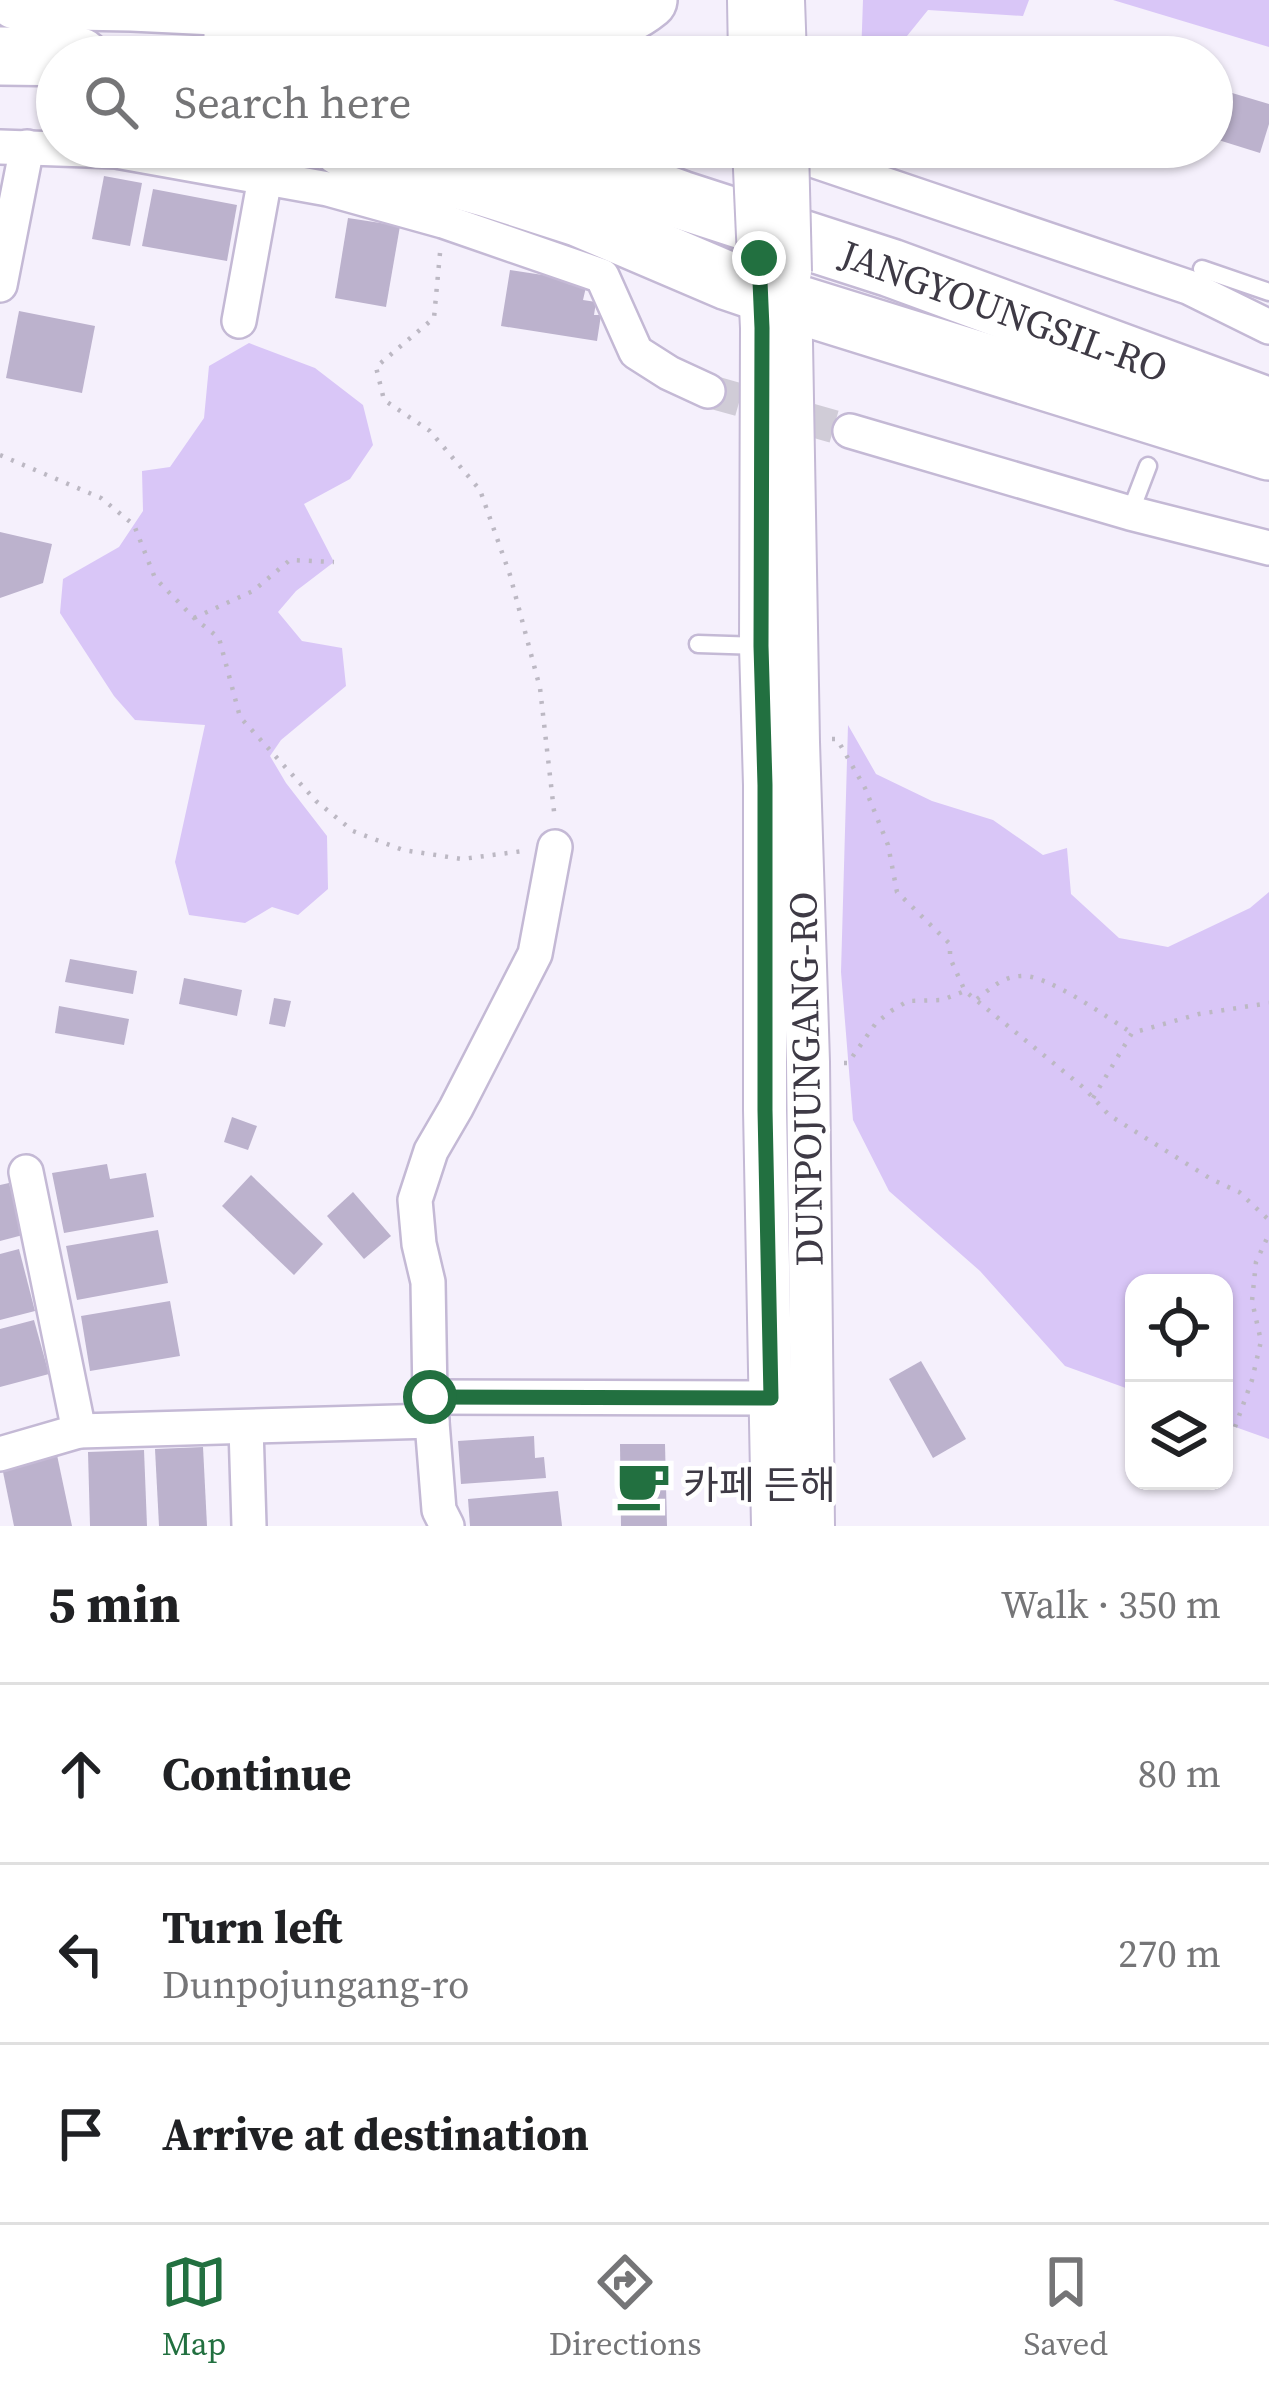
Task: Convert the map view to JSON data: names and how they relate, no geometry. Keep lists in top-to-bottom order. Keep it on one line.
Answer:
{"streets":{"highway":["JANGYOUNGSIL-RO"],"street":["DUNPOJUNGANG-RO"]},"places":{"cafe":["카페 든해"]},"page":{"search":"Search here","heading":["5 min","Walk · 350 m"],"list":[["Continue","80 m"],["Turn left","Dunpojungang-ro","270 m"],"Arrive at destination"],"nav":["Map","Directions","Saved"]}}
